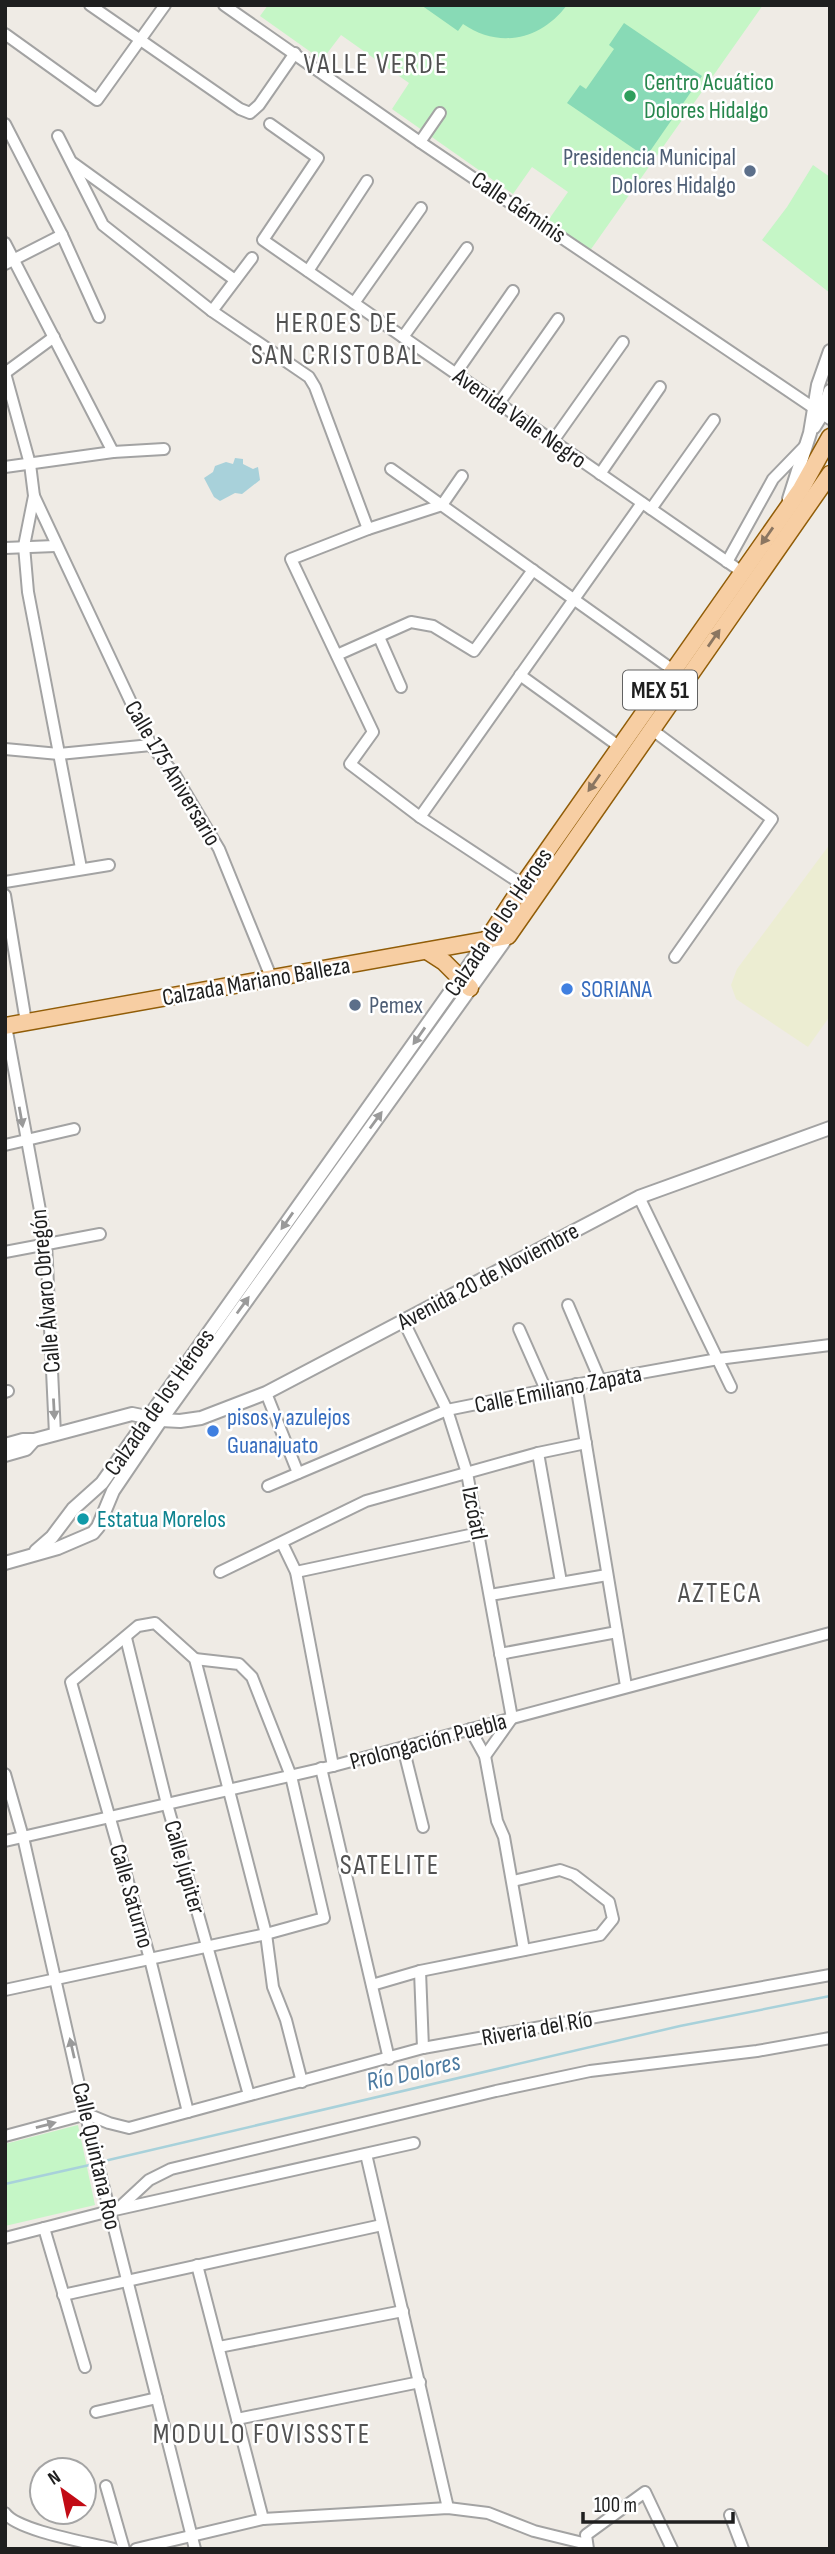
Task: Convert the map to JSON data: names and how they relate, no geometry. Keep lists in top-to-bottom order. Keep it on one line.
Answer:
{"streets":{"main road":["MEX 51","Calzada de los Héroes","Calzada Mariano Balleza"],"street":["Calle Géminis","Avenida Valle Negro","Calle 175 Aniversario","Avenida 20 de Noviembre","Calle Álvaro Obregón","Calle Emiliano Zapata","Izcóatl","Prolongación Puebla","Calle Júpiter","Calle Saturno","Riveria del Río","Calle Quintana Roo"]},"crossings":[["Avenida Valle Negro","Calzada de los Héroes"],["Calle 175 Aniversario","Calzada Mariano Balleza"],["Calzada de los Héroes","Calzada Mariano Balleza"],["Calzada de los Héroes","Avenida 20 de Noviembre"],["Calzada Mariano Balleza","Calle Álvaro Obregón"],["Avenida 20 de Noviembre","Calle Álvaro Obregón"],["Avenida 20 de Noviembre","Izcóatl"],["Calle Emiliano Zapata","Izcóatl"],["Izcóatl","Prolongación Puebla"],["Prolongación Puebla","Calle Júpiter"],["Prolongación Puebla","Calle Saturno"],["Prolongación Puebla","Calle Quintana Roo"],["Calle Júpiter","Calle Saturno"],["Calle Júpiter","Riveria del Río"],["Calle Saturno","Riveria del Río"],["Riveria del Río","Calle Quintana Roo"]],"one_way":["Calle Álvaro Obregón"],"districts":["VALLE VERDE","HEROES DE SAN CRISTOBAL","AZTECA","SATELITE","MODULO FOVISSSTE"],"water":["Río Dolores"],"places":["Centro Acuático Dolores Hidalgo","Presidencia Municipal Dolores Hidalgo","SORIANA","Pemex","pisos y azulejos Guanajuato","Estatua Morelos"],"scale_bar":"100 m","north":"top left"}
